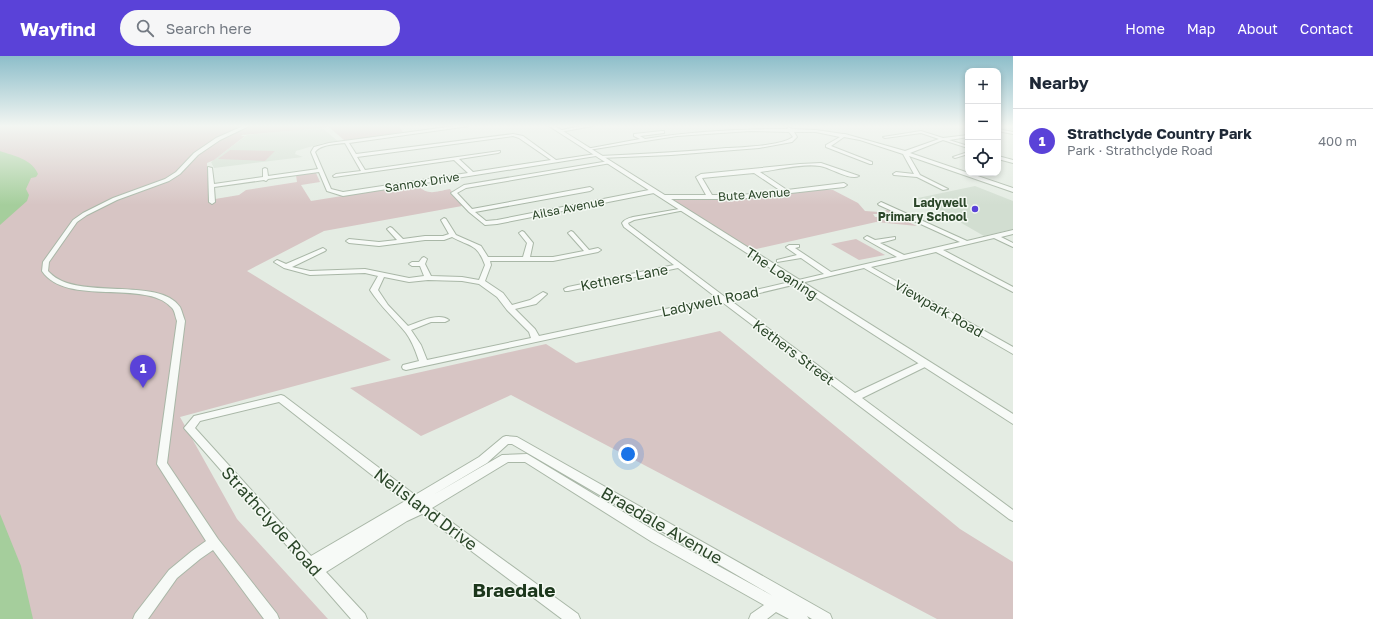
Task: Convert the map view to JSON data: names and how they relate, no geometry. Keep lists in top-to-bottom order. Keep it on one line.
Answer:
{"streets":{"street":["Sannox Drive","Bute Avenue","Ailsa Avenue","The Loaning","Kethers Lane","Ladywell Road","Viewpark Road","Kethers Street","Neilsland Drive","Strathclyde Road","Braedale Avenue"]},"crossings":[["Sannox Drive","The Loaning"],["Bute Avenue","The Loaning"],["Ailsa Avenue","The Loaning"],["The Loaning","Ladywell Road"],["The Loaning","Kethers Street"],["Kethers Lane","Kethers Street"],["Ladywell Road","Viewpark Road"],["Ladywell Road","Kethers Street"],["Neilsland Drive","Strathclyde Road"]],"districts":["Braedale"],"places":["Ladywell Primary School"],"page":{"header":"Wayfind","search":"Search here","nav":["Home","Map","About","Contact"],"heading":"Nearby","map_buttons":["+","−"],"list":[{"mark":"1","name":"Strathclyde Country Park","note":"Park · Strathclyde Road","value":"400 m"}],"pins":"1"}}
